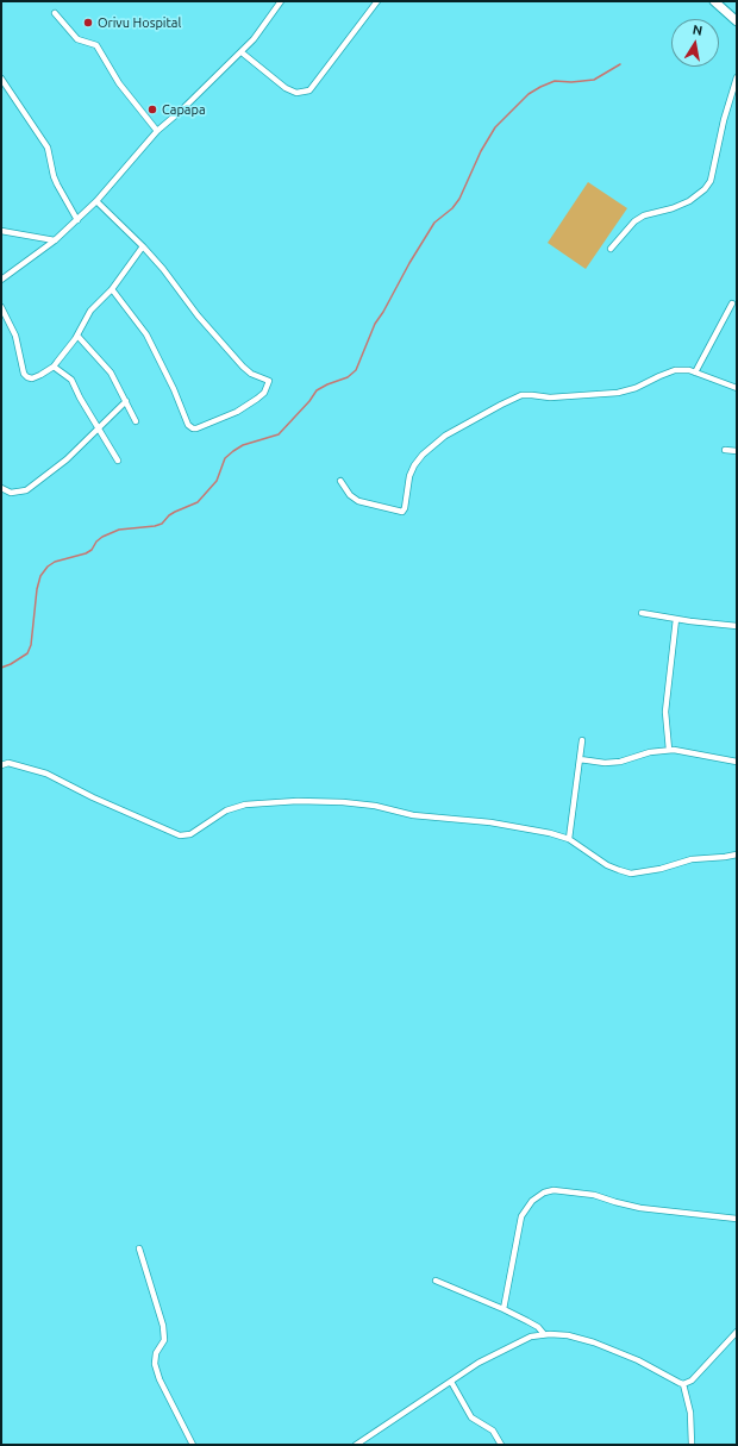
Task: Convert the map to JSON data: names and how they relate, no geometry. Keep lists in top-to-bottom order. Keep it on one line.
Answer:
{"places":["Orivu Hospital","Capapa"],"north":"top"}
